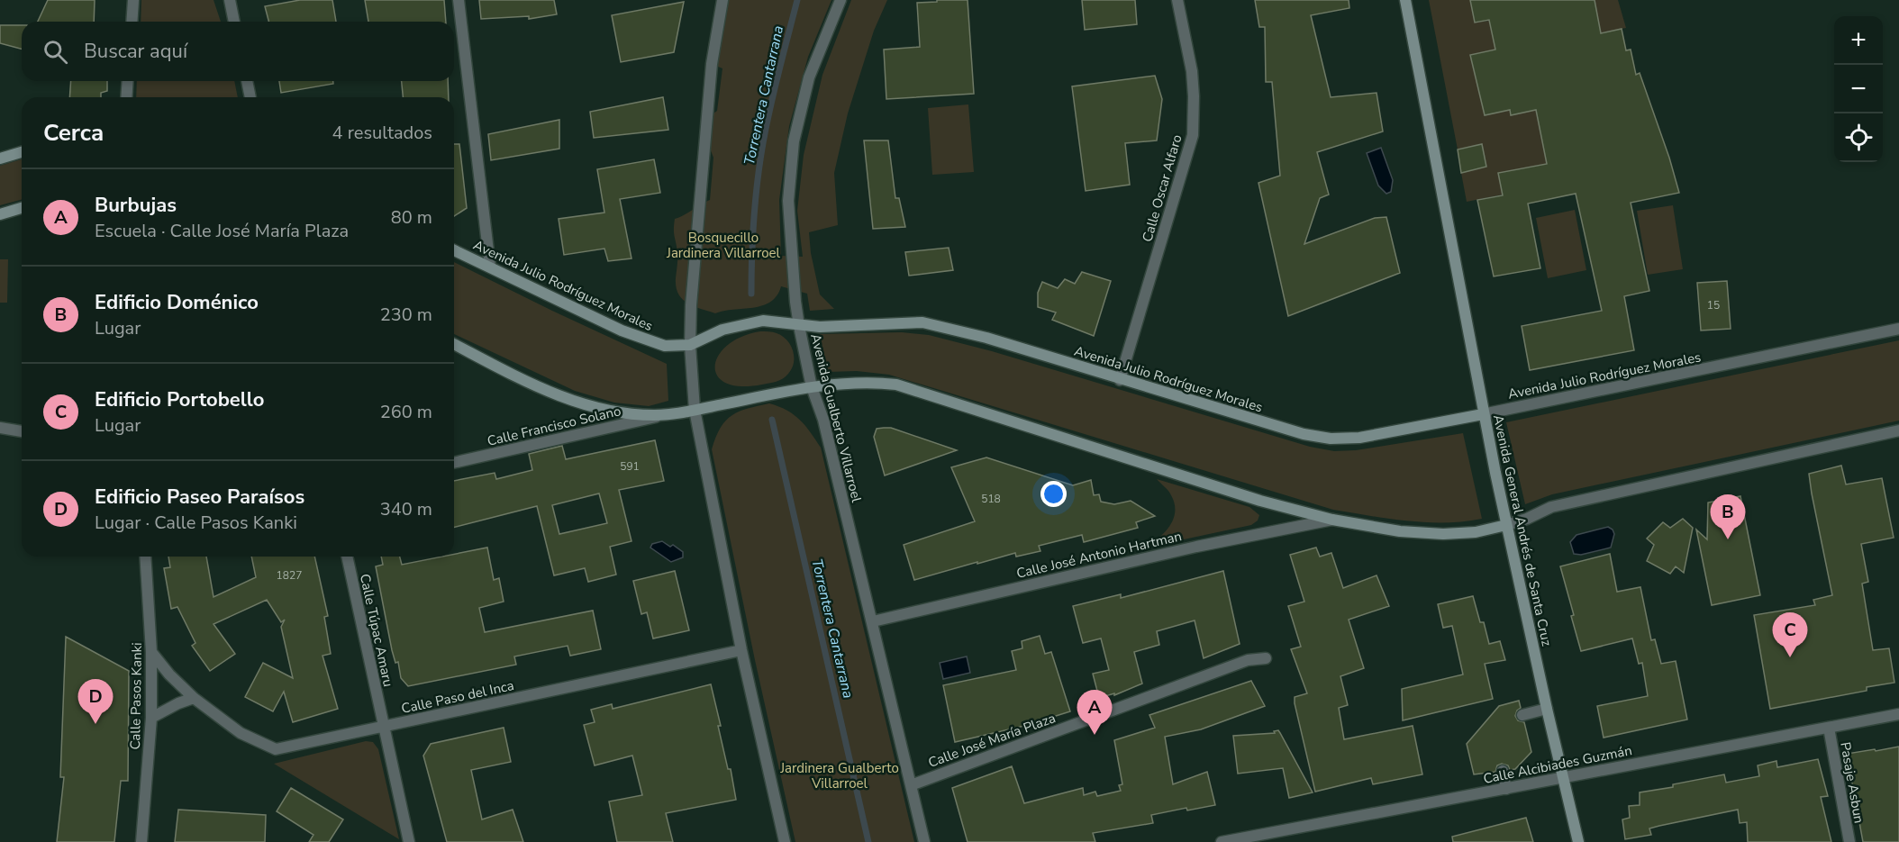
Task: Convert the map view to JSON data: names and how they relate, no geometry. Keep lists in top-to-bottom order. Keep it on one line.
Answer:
{"streets":{"main road":["Avenida Julio Rodríguez Morales","Avenida General Andrés de Santa Cruz"],"street":["Calle Oscar Alfaro","Avenida Gualberto Villarroel","Calle Francisco Solano","Calle José Antonio Hartman","Calle Túpac Amaru","Calle Pasos Kanki","Calle Paso del Inca","Calle José María Plaza","Calle Alcibiades Guzmán","Pasaje Asbun"]},"crossings":[["Calle Oscar Alfaro","Avenida Julio Rodríguez Morales"],["Avenida Julio Rodríguez Morales","Avenida Gualberto Villarroel"],["Avenida Julio Rodríguez Morales","Avenida General Andrés de Santa Cruz"],["Avenida Gualberto Villarroel","Calle José Antonio Hartman"],["Avenida Gualberto Villarroel","Calle José María Plaza"],["Avenida General Andrés de Santa Cruz","Calle Alcibiades Guzmán"],["Calle Túpac Amaru","Calle Paso del Inca"],["Calle Pasos Kanki","Calle Paso del Inca"],["Calle Alcibiades Guzmán","Pasaje Asbun"]],"water":["Torrentera Cantarrana"],"parks":["Bosquecillo Jardinera Villarroel","Jardinera Gualberto Villarroel"],"house_numbers":["15","591","518","1827"],"page":{"map_buttons":["+","−"],"search":"Buscar aquí","heading":["Cerca","4 resultados"],"list":[{"mark":"A","name":"Burbujas","note":"Escuela · Calle José María Plaza","value":"80 m"},{"mark":"B","name":"Edificio Doménico","note":"Lugar","value":"230 m"},{"mark":"C","name":"Edificio Portobello","note":"Lugar","value":"260 m"},{"mark":"D","name":"Edificio Paseo Paraísos","note":"Lugar · Calle Pasos Kanki","value":"340 m"}],"pins":["B","C","D","A"]}}
